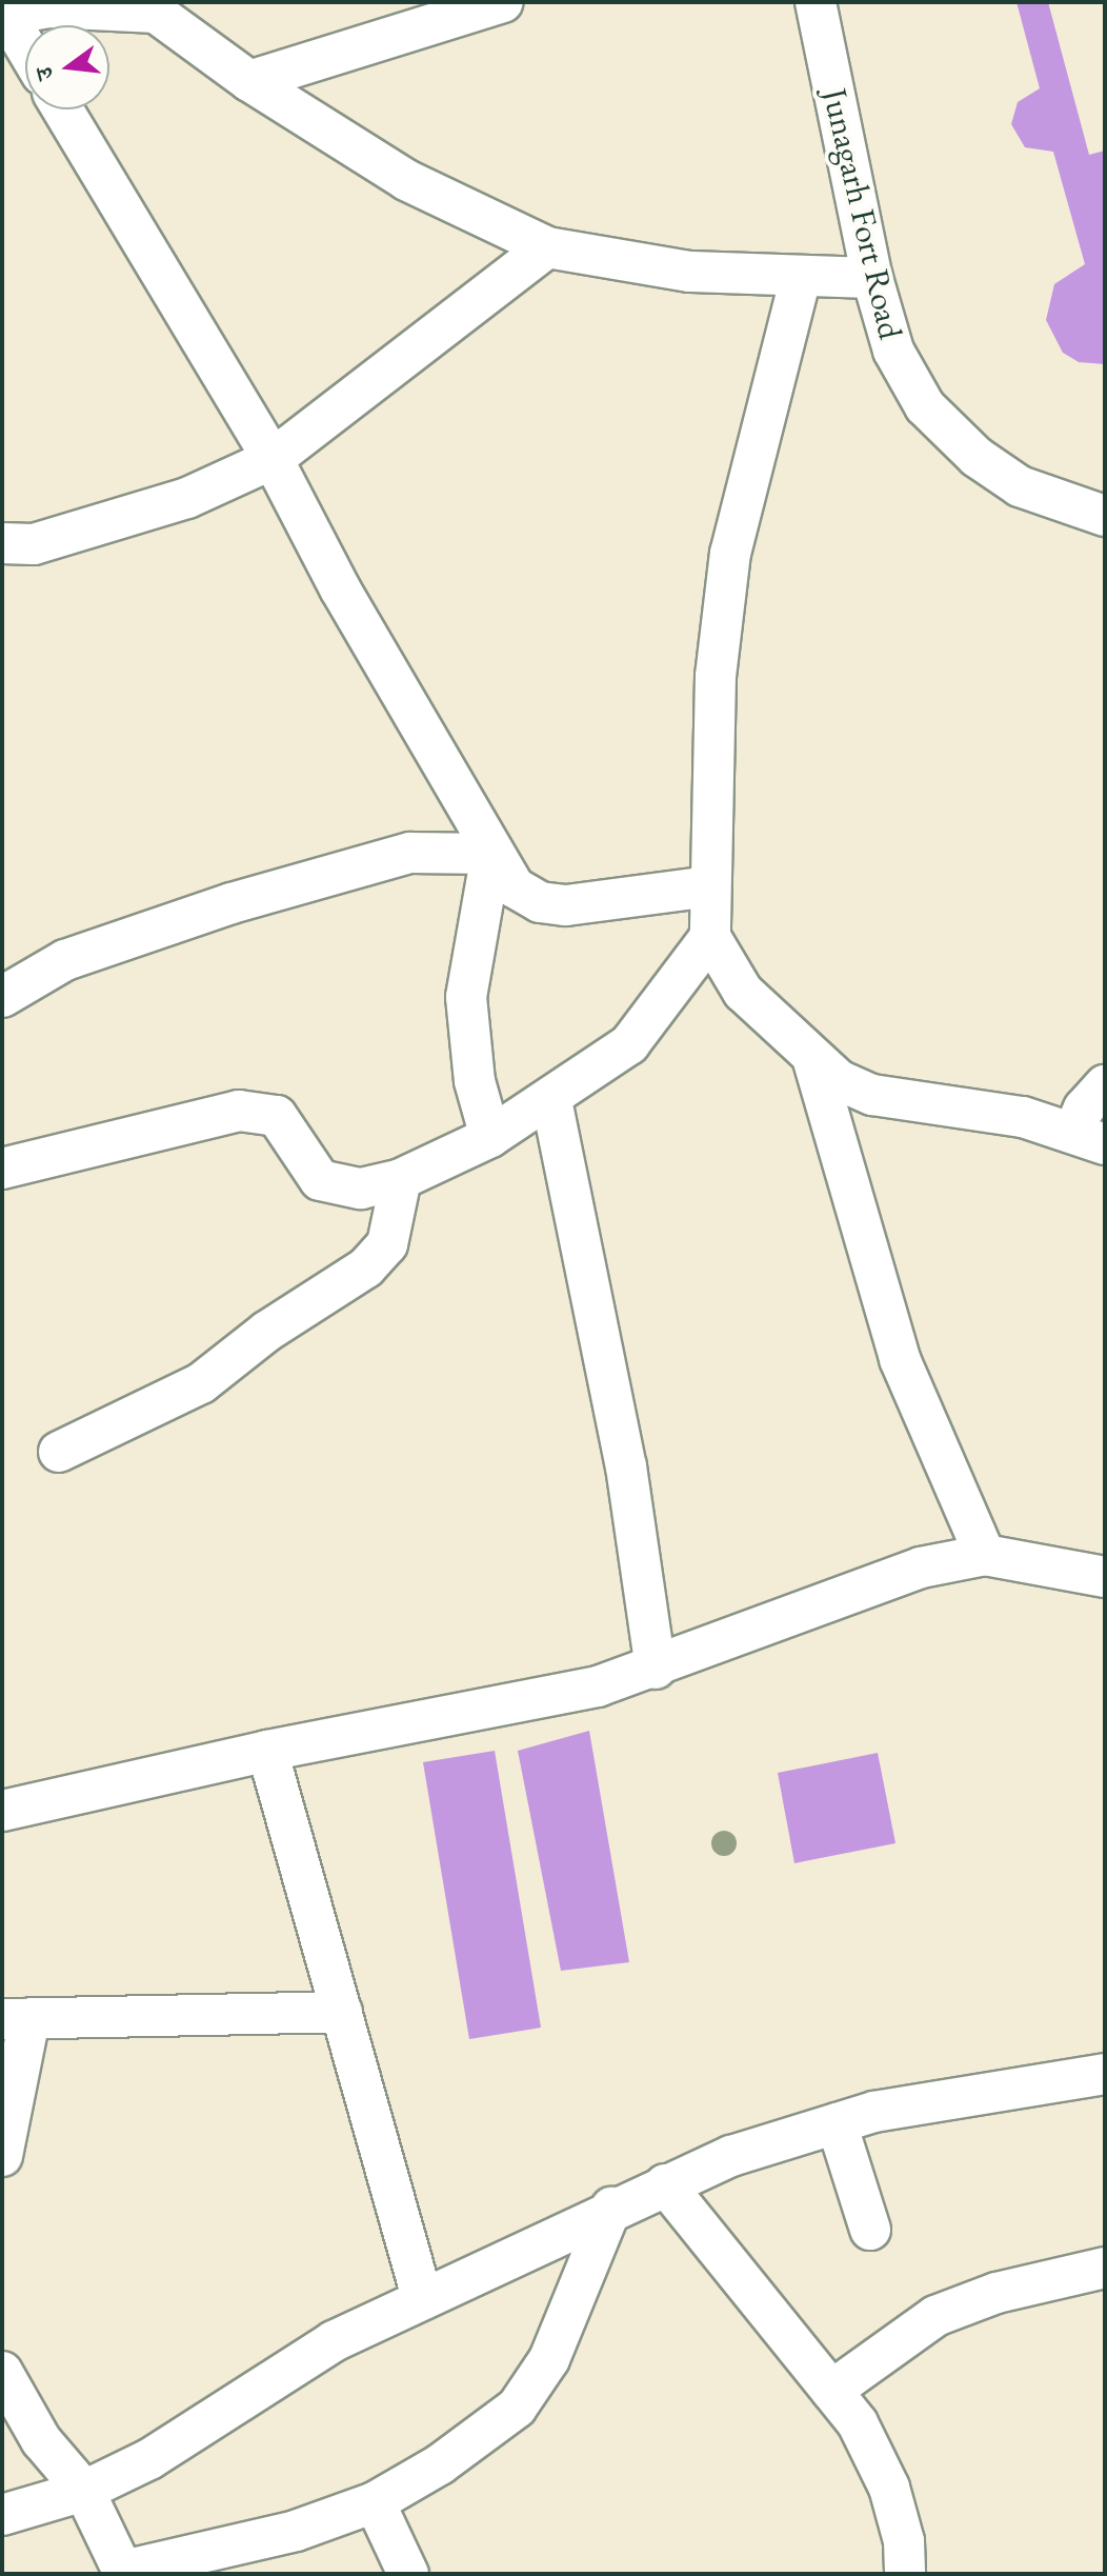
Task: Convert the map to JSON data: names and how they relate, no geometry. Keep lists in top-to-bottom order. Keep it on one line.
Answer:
{"streets":{"street":["Junagarh Fort Road"]},"north":"left"}
